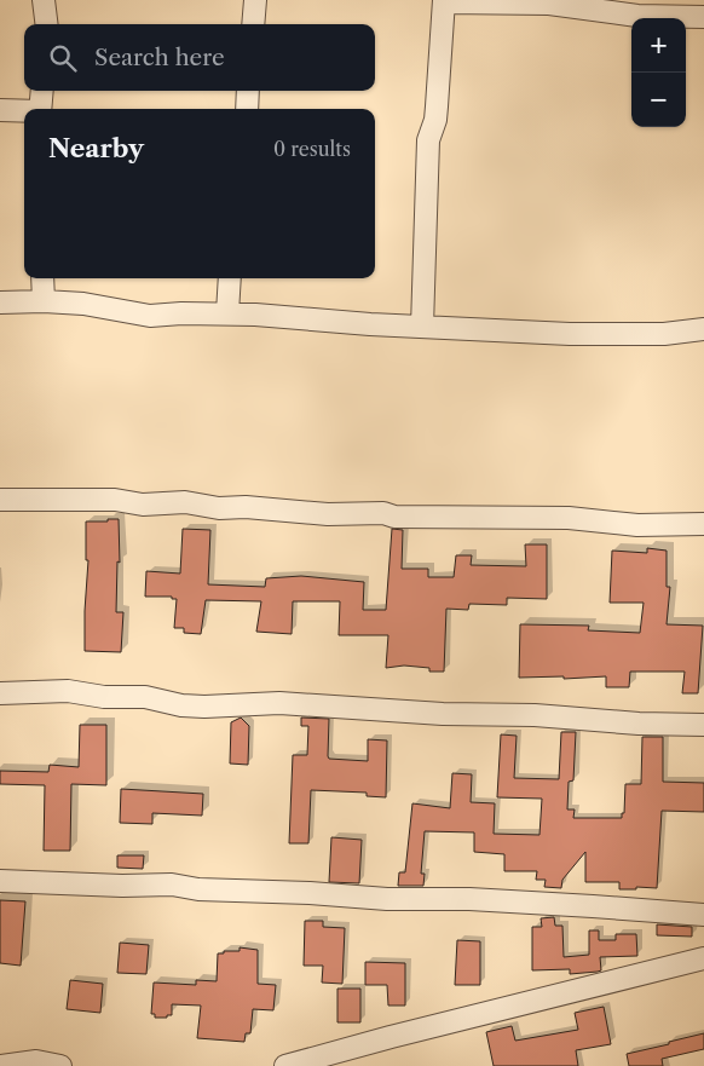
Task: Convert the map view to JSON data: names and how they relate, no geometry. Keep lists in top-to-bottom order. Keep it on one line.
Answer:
{"page":{"map_buttons":["+","−"],"search":"Search here","heading":["Nearby","0 results"]}}
